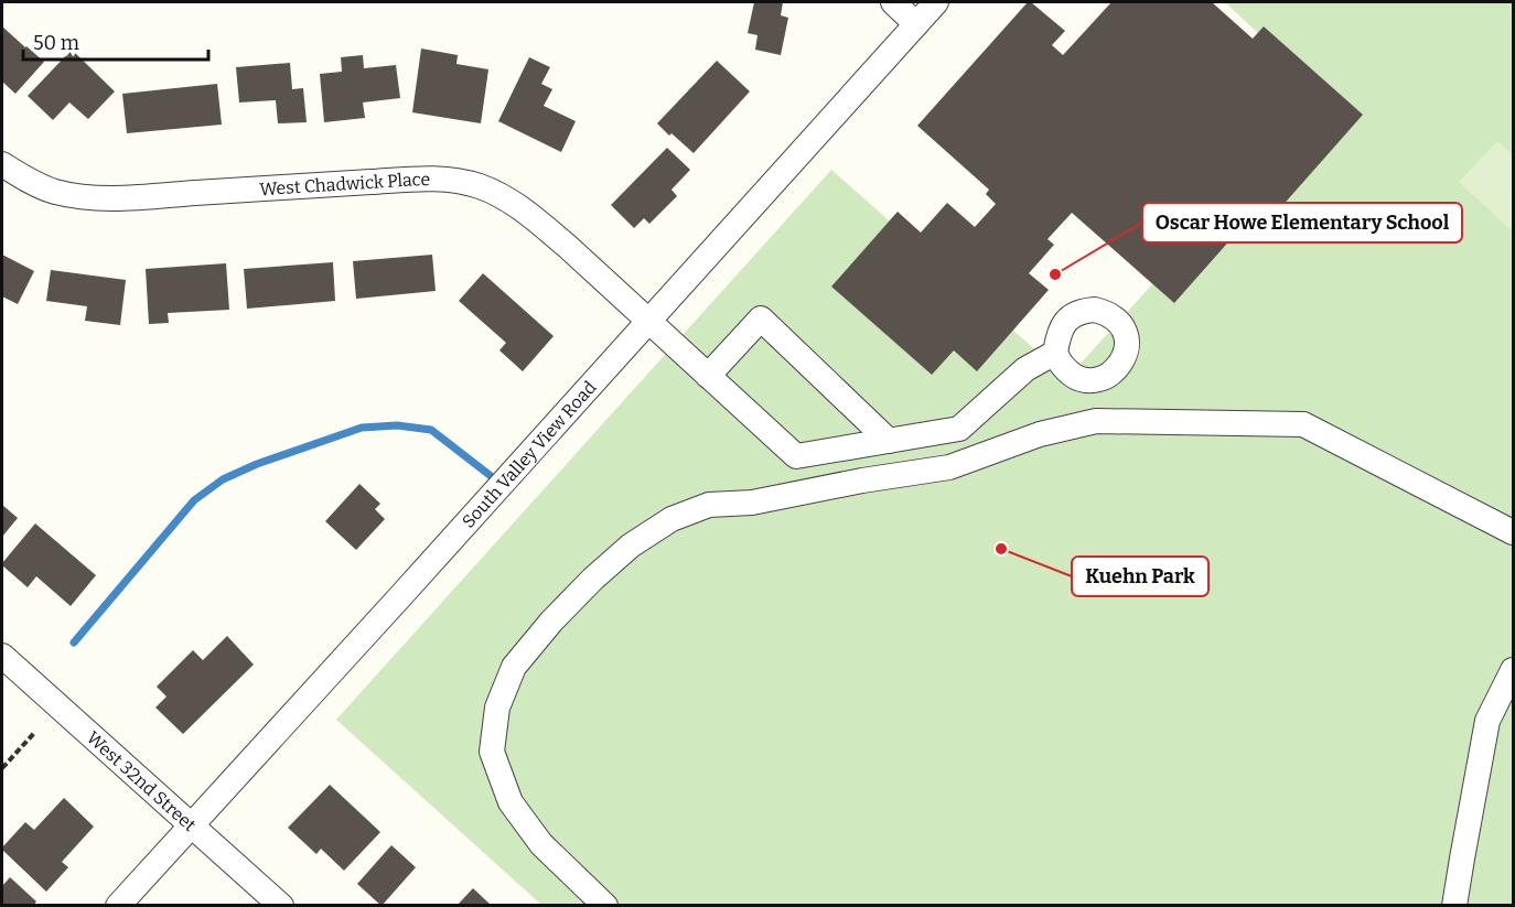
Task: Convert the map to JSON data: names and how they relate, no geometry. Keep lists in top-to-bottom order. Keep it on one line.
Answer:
{"streets":{"street":["West Chadwick Place","South Valley View Road","West 32nd Street"]},"crossings":[["West Chadwick Place","South Valley View Road"],["South Valley View Road","West 32nd Street"]],"places":["Oscar Howe Elementary School","Kuehn Park"],"scale_bar":"50 m"}
